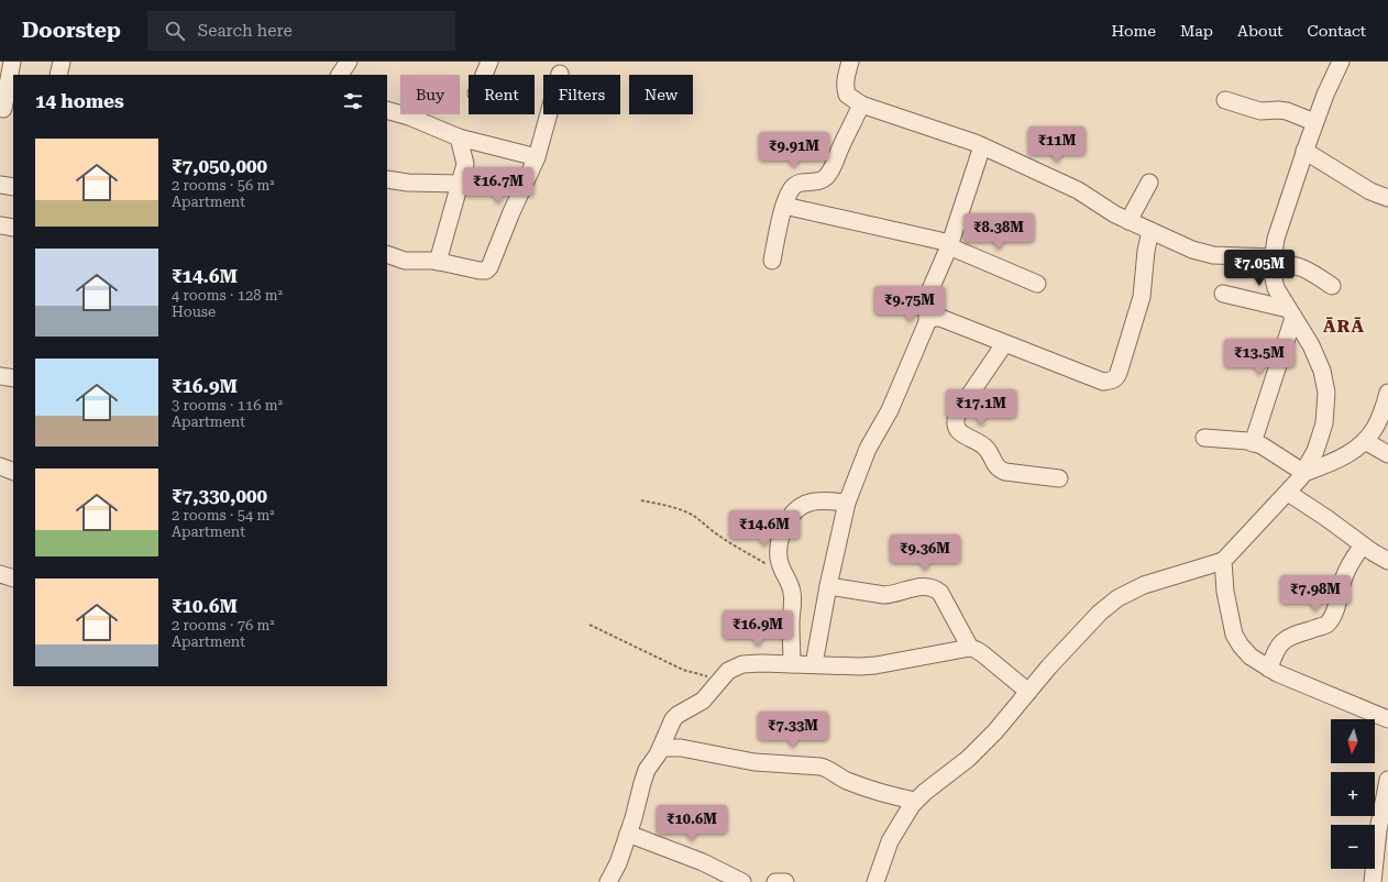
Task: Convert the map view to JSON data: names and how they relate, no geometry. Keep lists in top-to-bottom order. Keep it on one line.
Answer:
{"districts":["ĀRĀ"],"north":"bottom","page":{"header":"Doorstep","search":"Search here","nav":["Home","Map","About","Contact"],"chip":["Buy","Rent","Filters","New"],"heading":"14 homes","price":["₹11M","₹9.91M","₹16.7M","₹8.38M","₹7.05M","₹9.75M","₹13.5M","₹17.1M","₹14.6M","₹9.36M","₹7.98M","₹16.9M","₹7.33M","₹10.6M"],"list":[{"name":"₹7,050,000","note":"2 rooms · 56 m² · Apartment"},{"name":"₹14.6M","note":"4 rooms · 128 m² · House"},{"name":"₹16.9M","note":"3 rooms · 116 m² · Apartment"},{"name":"₹7,330,000","note":"2 rooms · 54 m² · Apartment"},{"name":"₹10.6M","note":"2 rooms · 76 m² · Apartment"}],"map_buttons":["+","−"]}}
